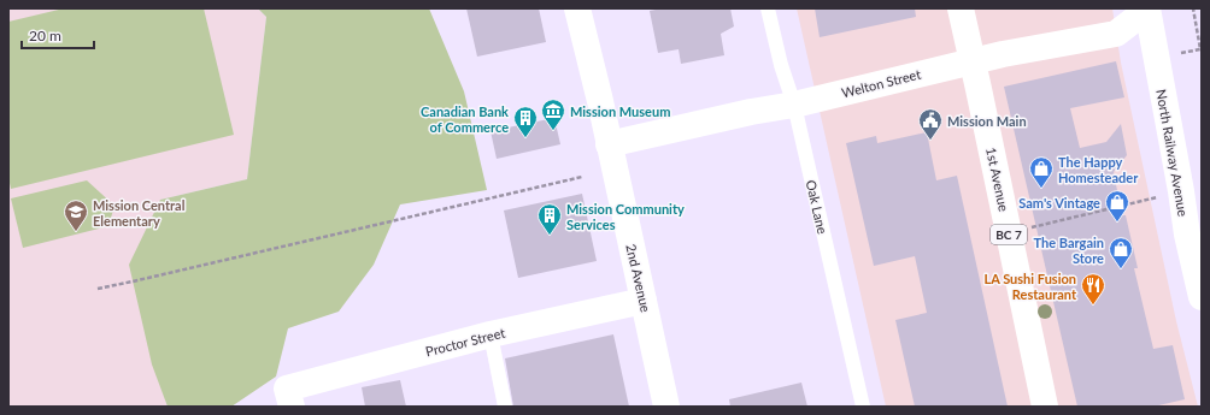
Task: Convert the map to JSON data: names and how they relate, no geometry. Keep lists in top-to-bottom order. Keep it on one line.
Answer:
{"streets":{"street":["Welton Street","North Railway Avenue","1st Avenue","BC 7","2nd Avenue","Proctor Street"],"lane":["Oak Lane"]},"crossings":[["Welton Street","North Railway Avenue"],["Welton Street","1st Avenue"],["Welton Street","Oak Lane"],["Welton Street","2nd Avenue"],["2nd Avenue","Proctor Street"]],"places":{"museum":["Mission Museum"],"building":["Canadian Bank of Commerce","Mission Community Services"],"public building":["Mission Main"],"shop":["The Happy Homesteader","Sam's Vintage","The Bargain Store"],"school or university":["Mission Central Elementary"],"restaurant":["LA Sushi Fusion Restaurant"]},"scale_bar":"20 m"}
